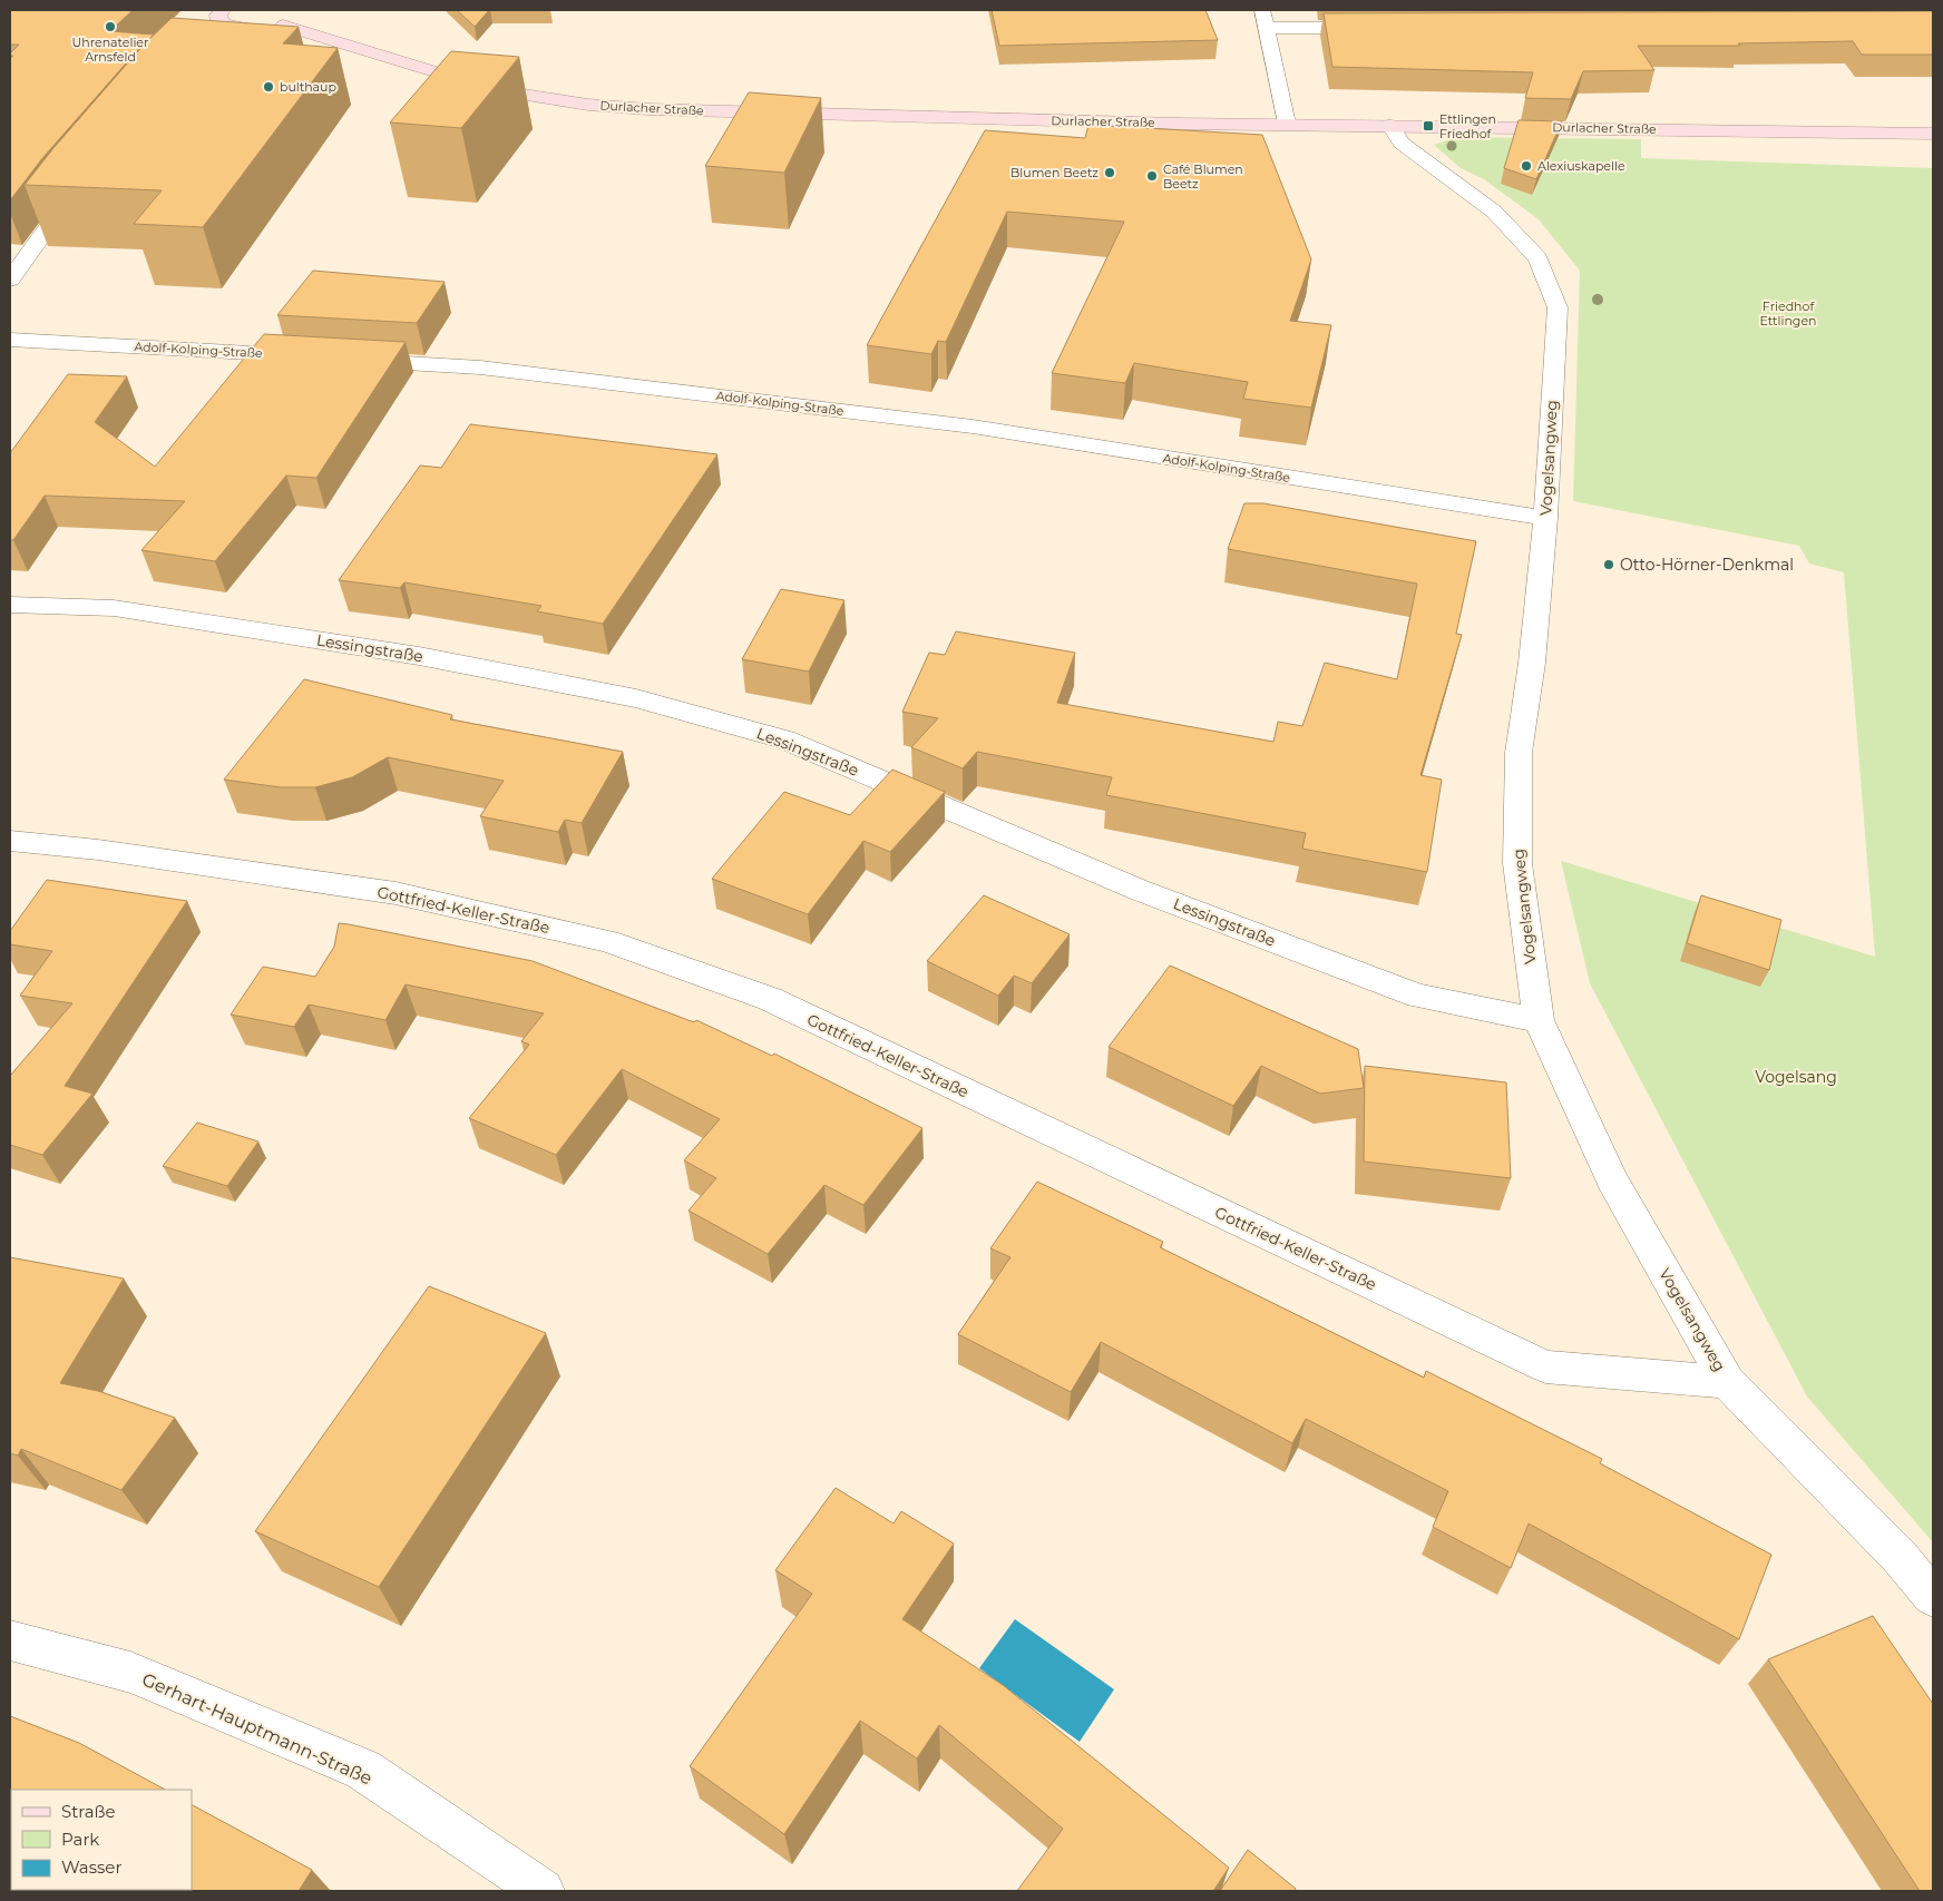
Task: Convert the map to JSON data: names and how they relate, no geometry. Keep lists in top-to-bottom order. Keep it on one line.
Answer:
{"streets":{"main road":["Durlacher Straße"],"street":["Adolf-Kolping-Straße","Vogelsangweg","Lessingstraße","Gottfried-Keller-Straße","Gerhart-Hauptmann-Straße"]},"crossings":[["Durlacher Straße","Vogelsangweg"],["Adolf-Kolping-Straße","Vogelsangweg"],["Vogelsangweg","Lessingstraße"],["Vogelsangweg","Gottfried-Keller-Straße"]],"parks":["Friedhof Ettlingen","Vogelsang"],"places":{"other":["Uhrenatelier Arnsfeld","bulthaup","Alexiuskapelle","Blumen Beetz","Café Blumen Beetz","Otto-Hörner-Denkmal"],"transit":["Ettlingen Friedhof"]},"legend":["Straße","Park","Wasser"]}
